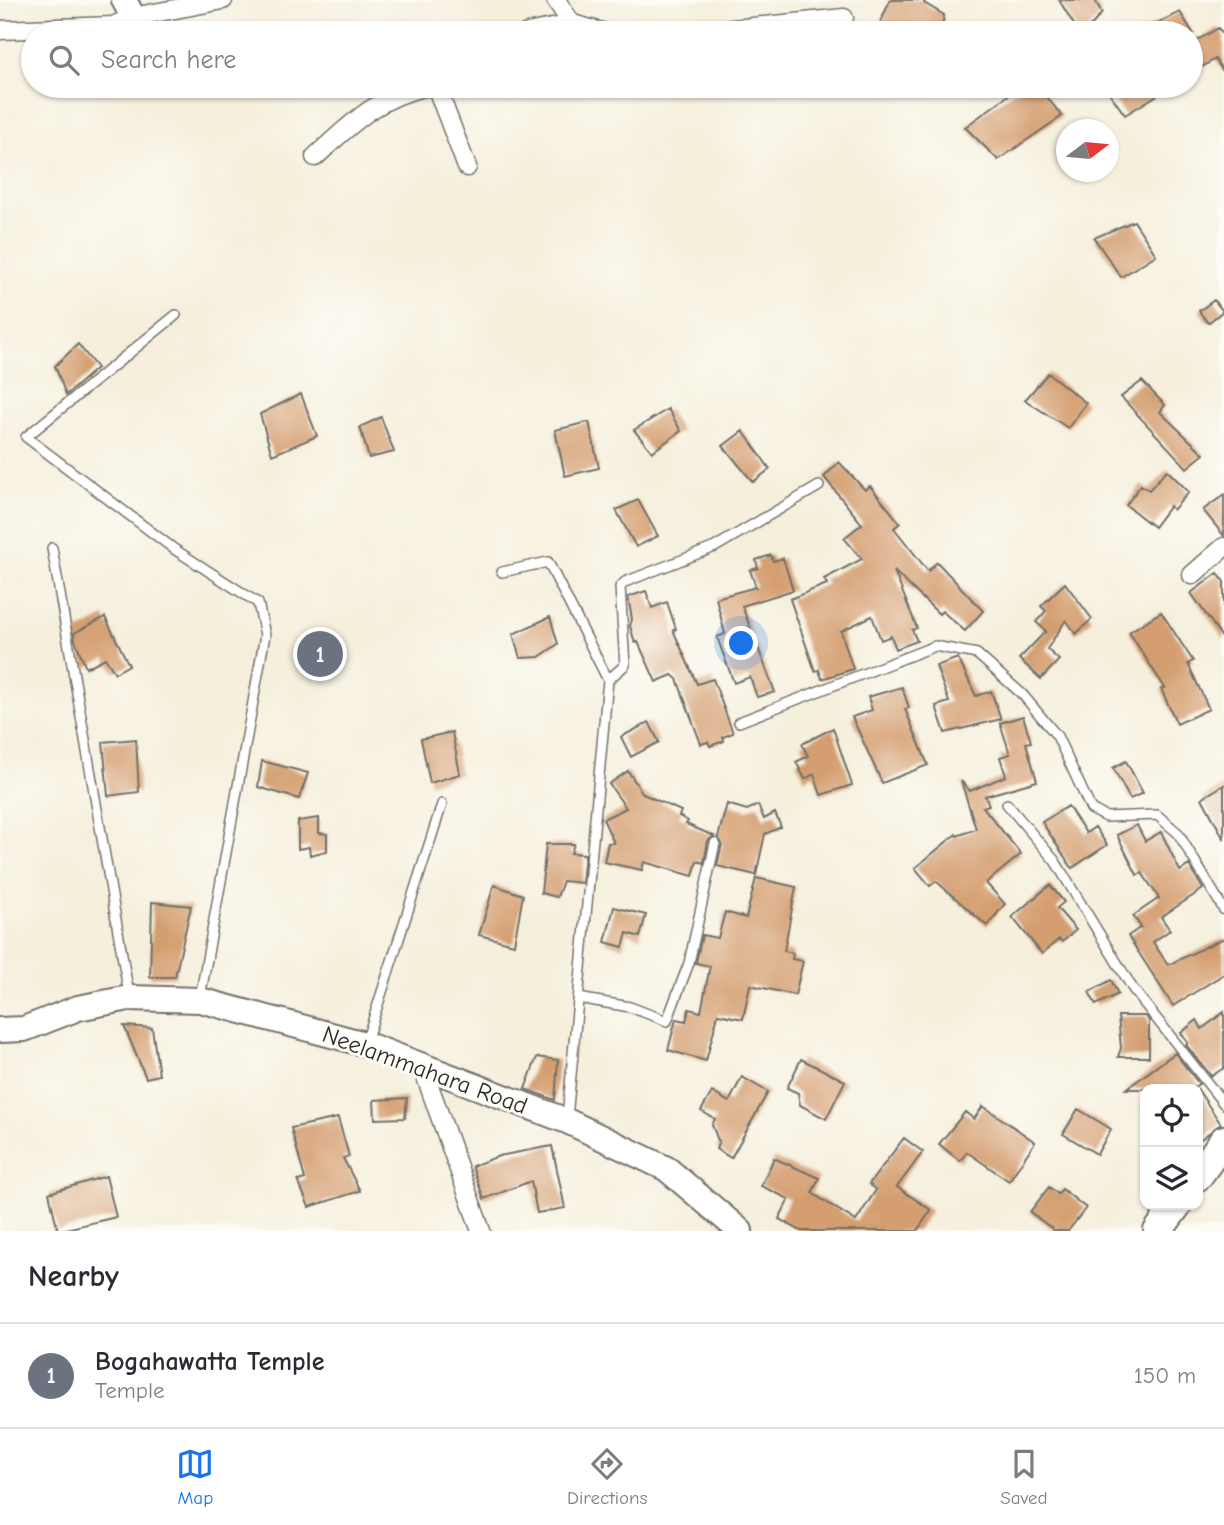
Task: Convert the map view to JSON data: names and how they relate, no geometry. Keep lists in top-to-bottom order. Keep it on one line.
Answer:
{"streets":{"street":["Neelammahara Road"]},"north":"right","page":{"search":"Search here","pins":"1","heading":"Nearby","list":[{"mark":"1","name":"Bogahawatta Temple","note":"Temple","value":"150 m"}],"nav":["Map","Directions","Saved"]}}
